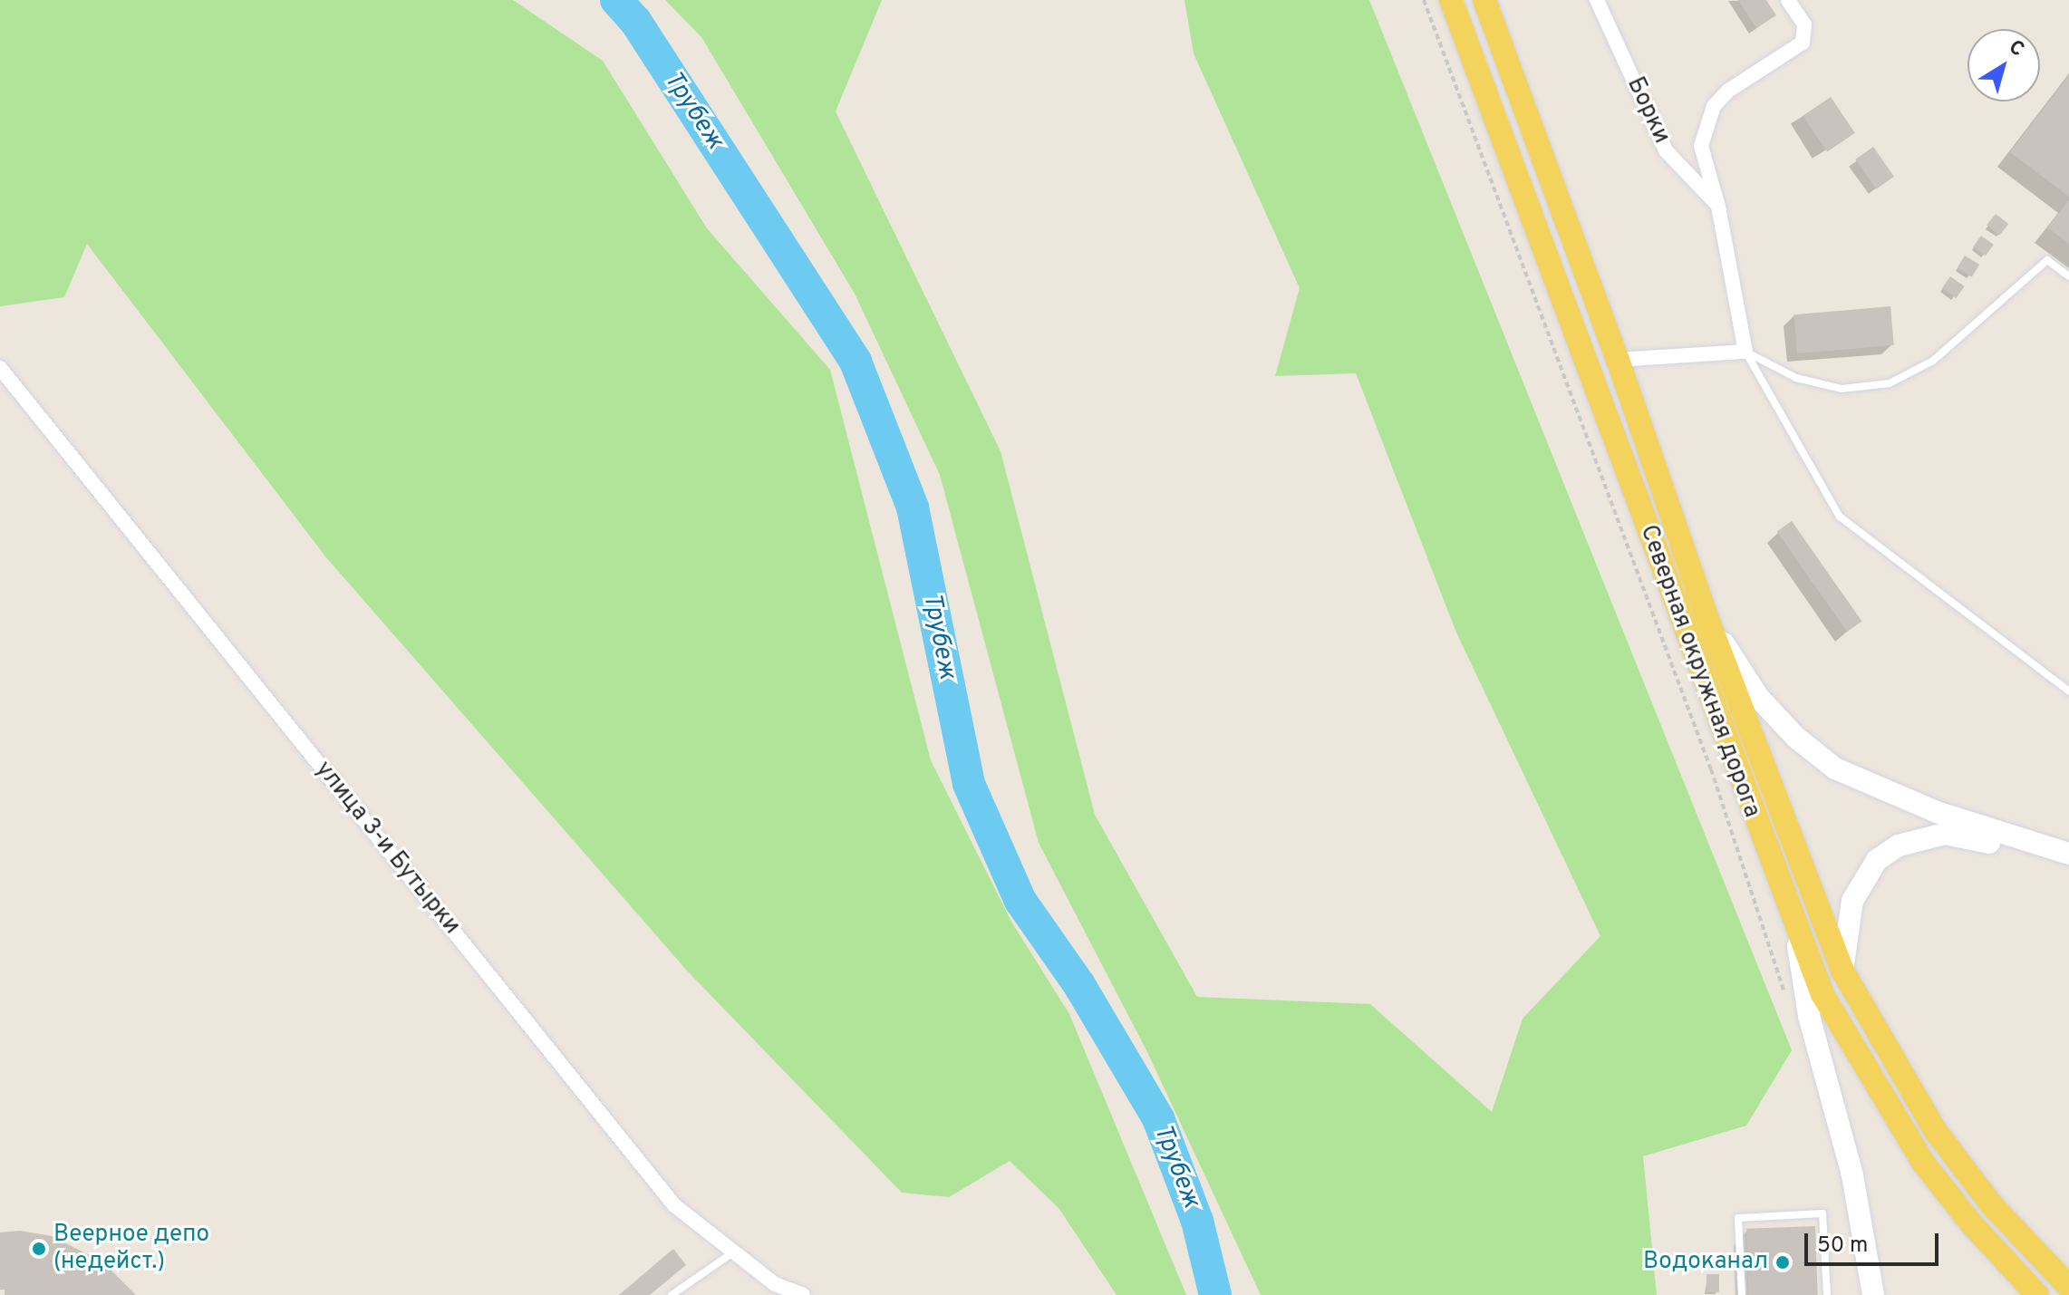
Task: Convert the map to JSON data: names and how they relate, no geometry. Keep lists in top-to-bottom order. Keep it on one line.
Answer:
{"streets":{"main road":["Северная окружная дорога"],"street":["Борки","улица 3-и Бутырки"]},"water":["Трубеж"],"places":["Веерное депо (недейст.)","Водоканал"],"scale_bar":"50 m","north":"top right"}
